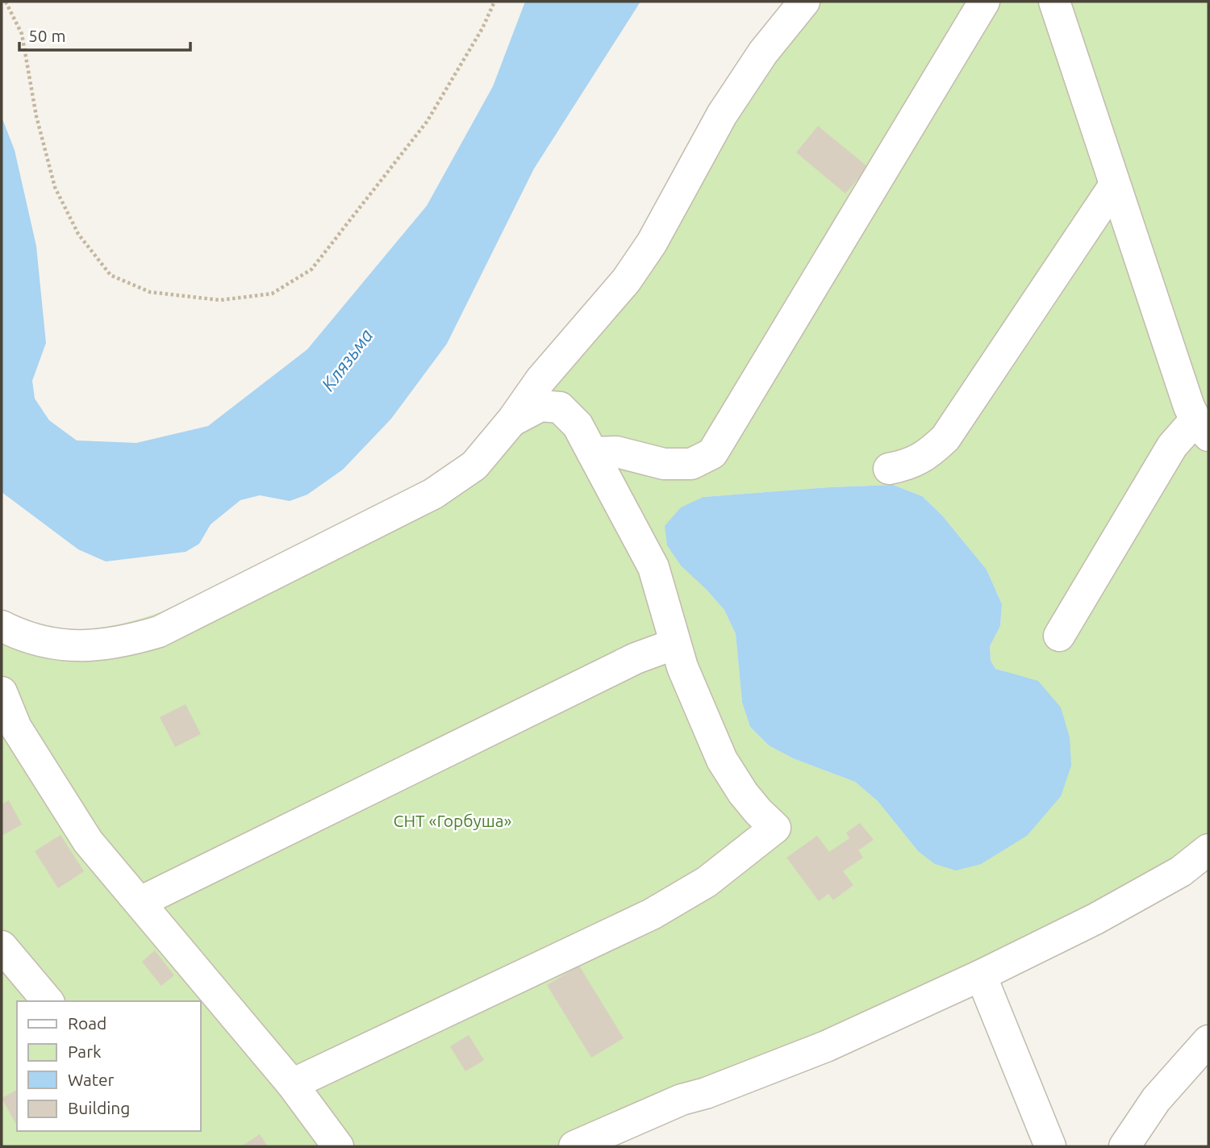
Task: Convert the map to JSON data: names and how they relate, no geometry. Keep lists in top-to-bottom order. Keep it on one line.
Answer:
{"water":["Клязьма"],"parks":["СНТ «Горбуша»"],"legend":["Road","Park","Water","Building"],"scale_bar":"50 m"}
